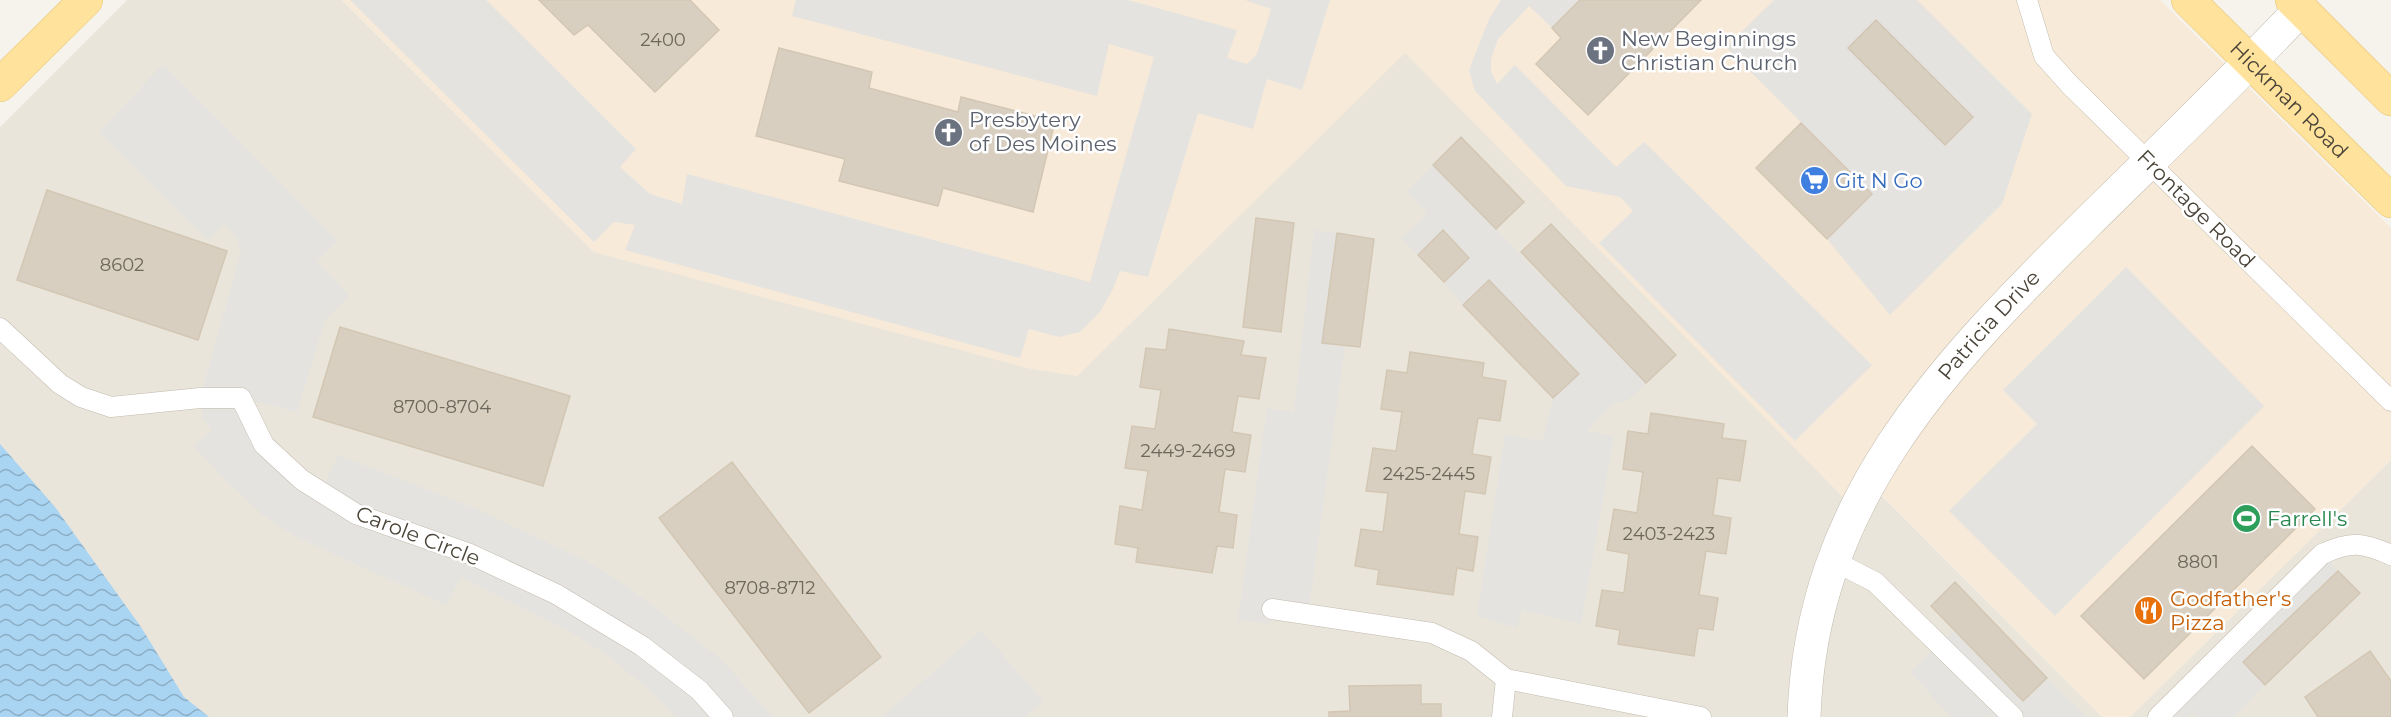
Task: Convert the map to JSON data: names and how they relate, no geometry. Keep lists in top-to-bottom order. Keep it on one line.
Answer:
{"streets":{"main road":["Hickman Road"],"street":["Patricia Drive"],"lane":["Frontage Road","Carole Circle"]},"crossings":[["Hickman Road","Patricia Drive"],["Frontage Road","Patricia Drive"]],"places":{"church":["New Beginnings Christian Church","Presbytery of Des Moines"],"supermarket":["Git N Go"],"sports":["Farrell's"],"restaurant":["Godfather's Pizza"]},"house_numbers":["2400","8602","8700-8704","2449-2469","2425-2445","2403-2423","8801","8708-8712"]}
